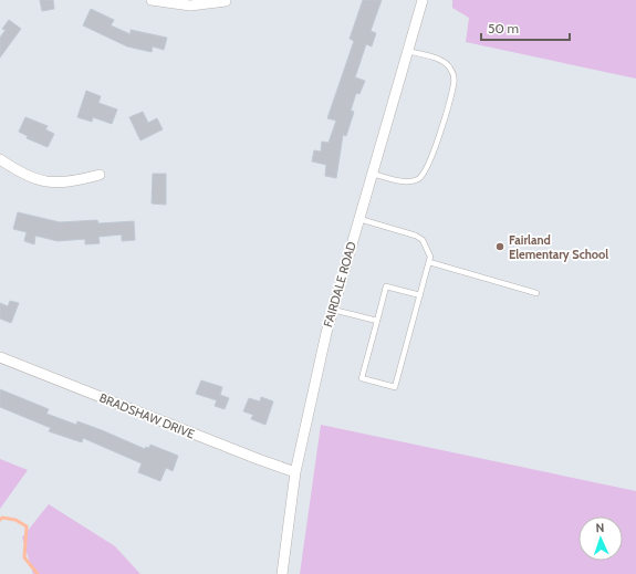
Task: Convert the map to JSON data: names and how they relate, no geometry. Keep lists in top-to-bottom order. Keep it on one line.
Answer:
{"streets":{"street":["FAIRDALE ROAD","BRADSHAW DRIVE"]},"crossings":[["FAIRDALE ROAD","BRADSHAW DRIVE"]],"places":["Fairland Elementary School"],"scale_bar":"50 m","north":"top"}
